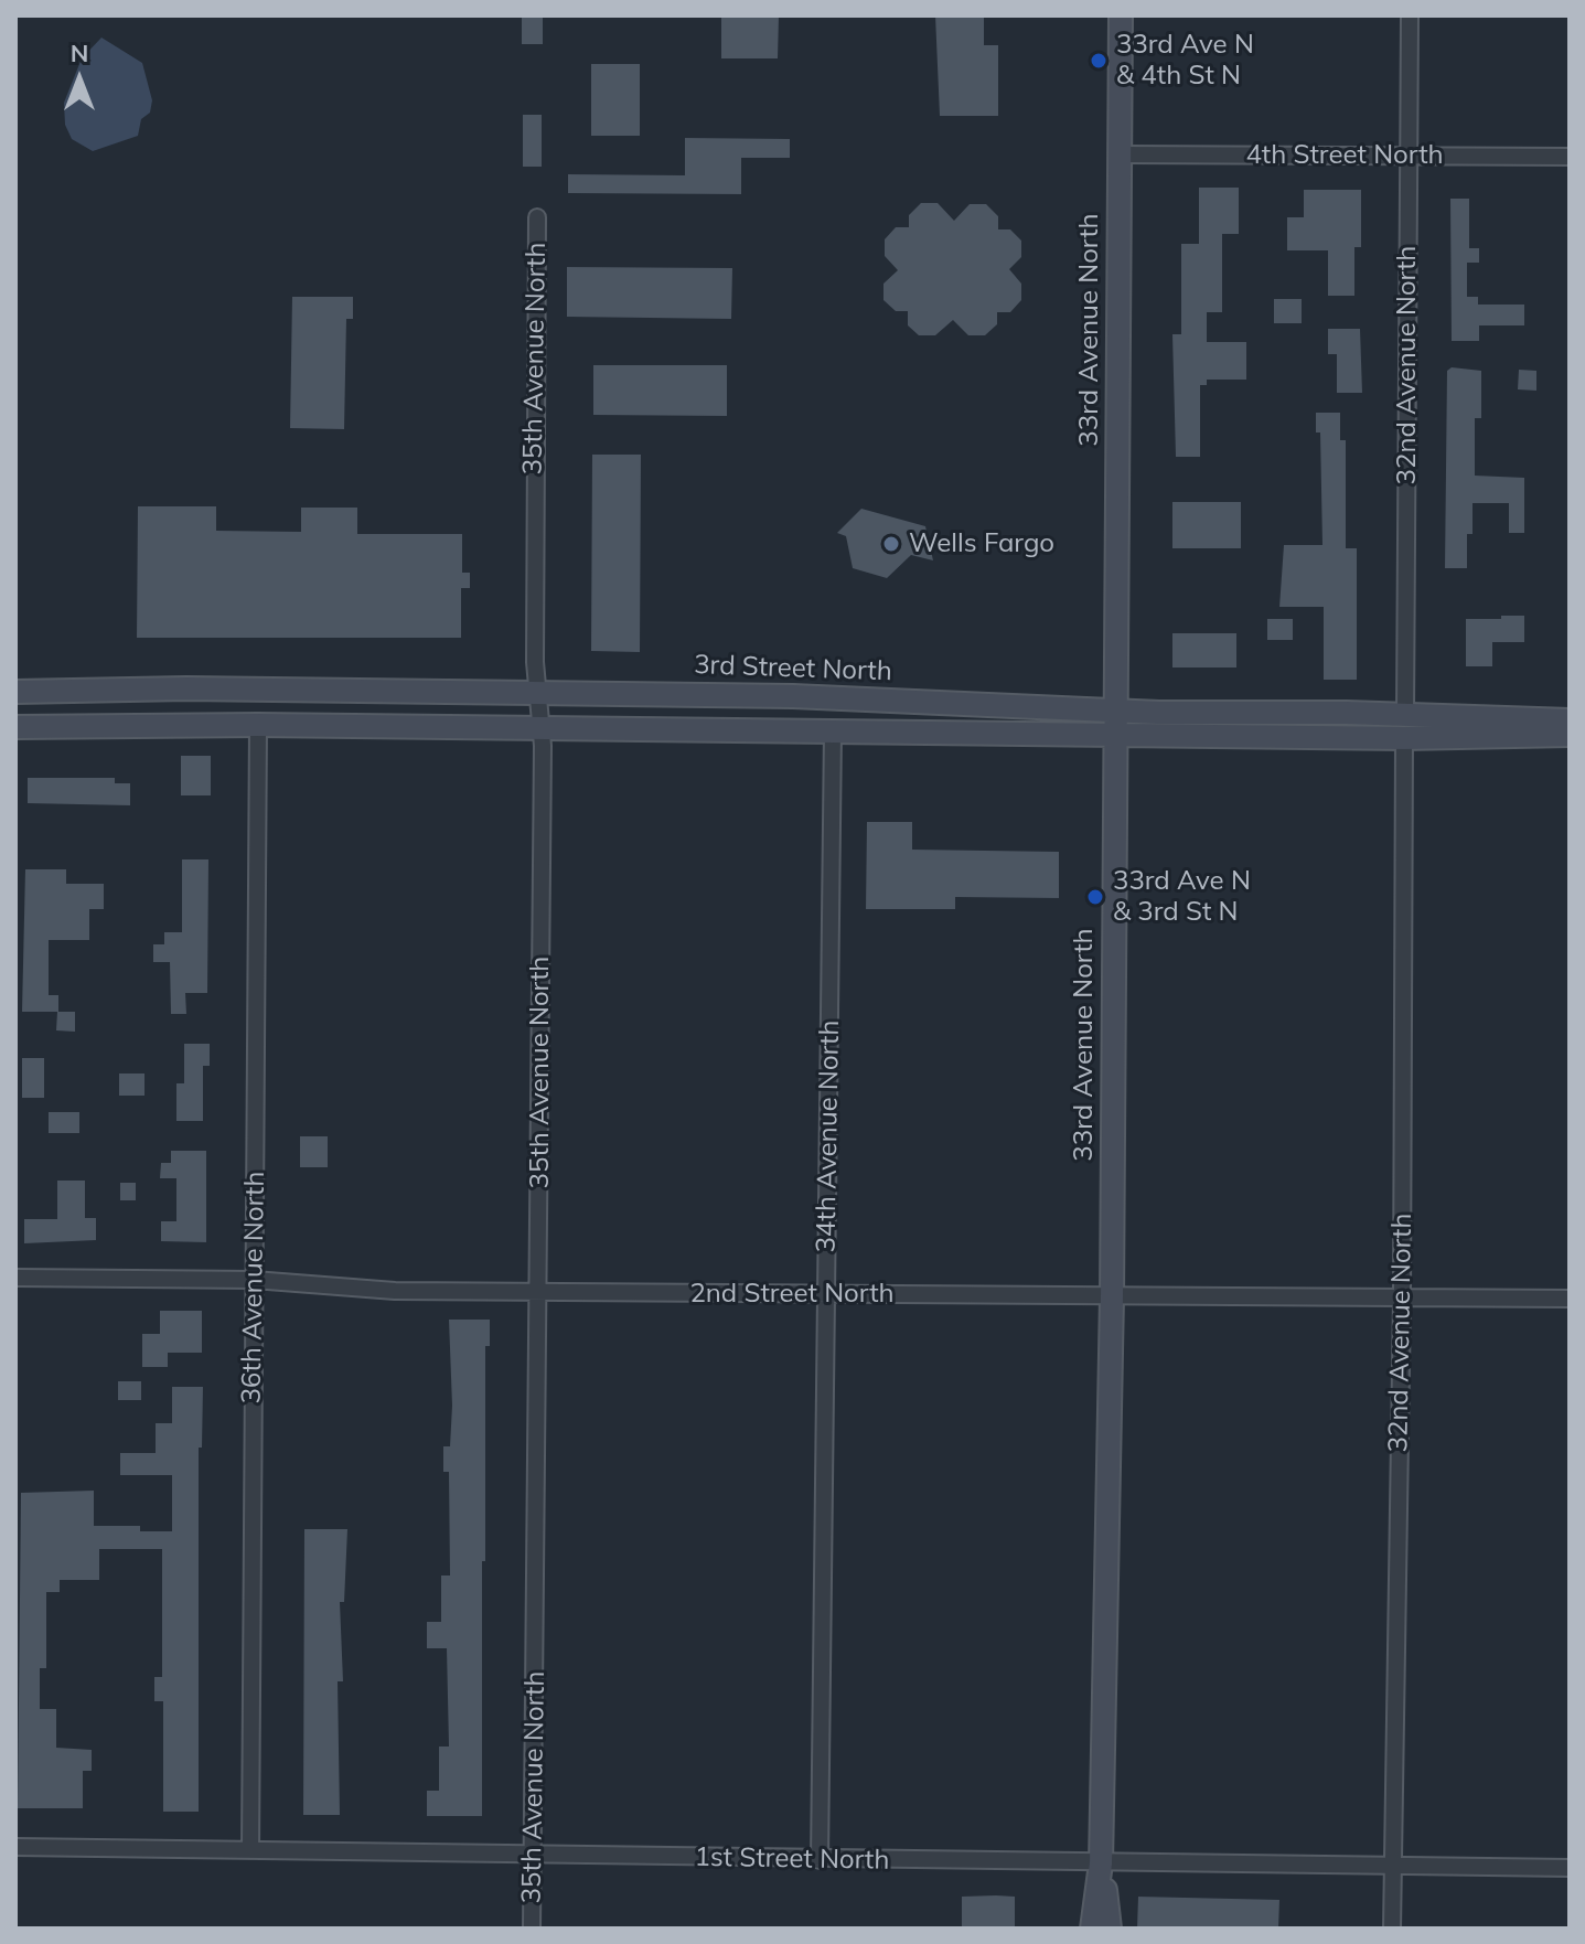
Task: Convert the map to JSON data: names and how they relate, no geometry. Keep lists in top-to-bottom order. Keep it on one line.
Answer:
{"streets":{"main road":["33rd Avenue North","3rd Street North"],"street":["4th Street North","35th Avenue North","32nd Avenue North","34th Avenue North","36th Avenue North","2nd Street North","1st Street North"]},"crossings":[["4th Street North","33rd Avenue North"],["4th Street North","32nd Avenue North"],["33rd Avenue North","3rd Street North"],["33rd Avenue North","2nd Street North"],["33rd Avenue North","1st Street North"],["35th Avenue North","3rd Street North"],["35th Avenue North","2nd Street North"],["35th Avenue North","1st Street North"],["32nd Avenue North","3rd Street North"],["32nd Avenue North","2nd Street North"],["32nd Avenue North","1st Street North"],["3rd Street North","34th Avenue North"],["3rd Street North","36th Avenue North"],["34th Avenue North","2nd Street North"],["34th Avenue North","1st Street North"],["36th Avenue North","2nd Street North"],["36th Avenue North","1st Street North"]],"places":["33rd Ave N & 4th St N","Wells Fargo","33rd Ave N & 3rd St N"],"north":"top"}
